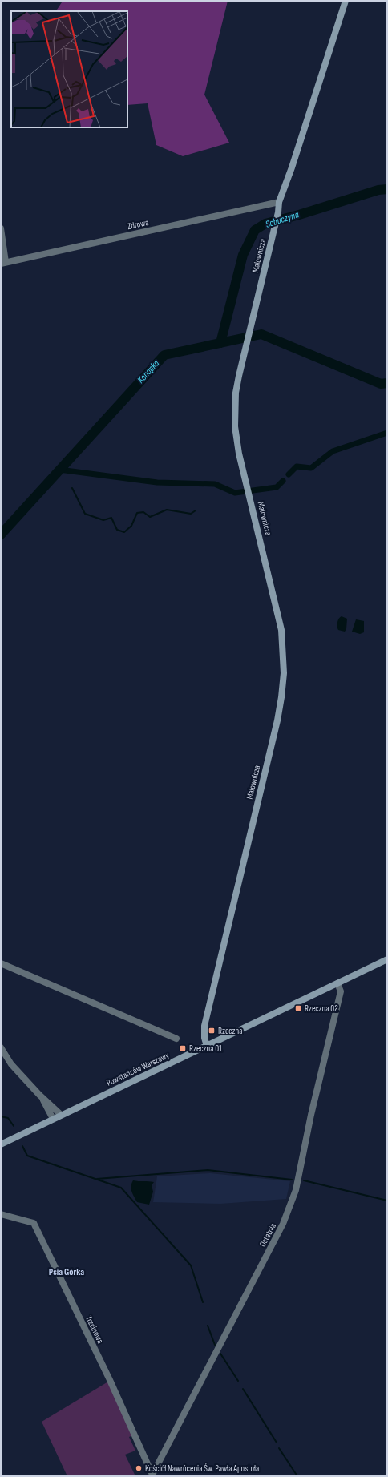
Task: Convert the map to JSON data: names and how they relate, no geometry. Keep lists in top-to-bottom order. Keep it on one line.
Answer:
{"streets":{"street":["Zdrowa","Malownicza","Powstańców Warszawy","Ostatnia","Trzcinowa"]},"crossings":[["Zdrowa","Malownicza"],["Malownicza","Powstańców Warszawy"],["Powstańców Warszawy","Ostatnia"],["Ostatnia","Trzcinowa"]],"districts":["Psia Górka"],"water":["Sobuczyna","Konopka"],"places":{"transit":["Rzeczna 02","Rzeczna","Rzeczna 01"],"other":["Kościół Nawrócenia Św. Pawła Apostoła"]}}
